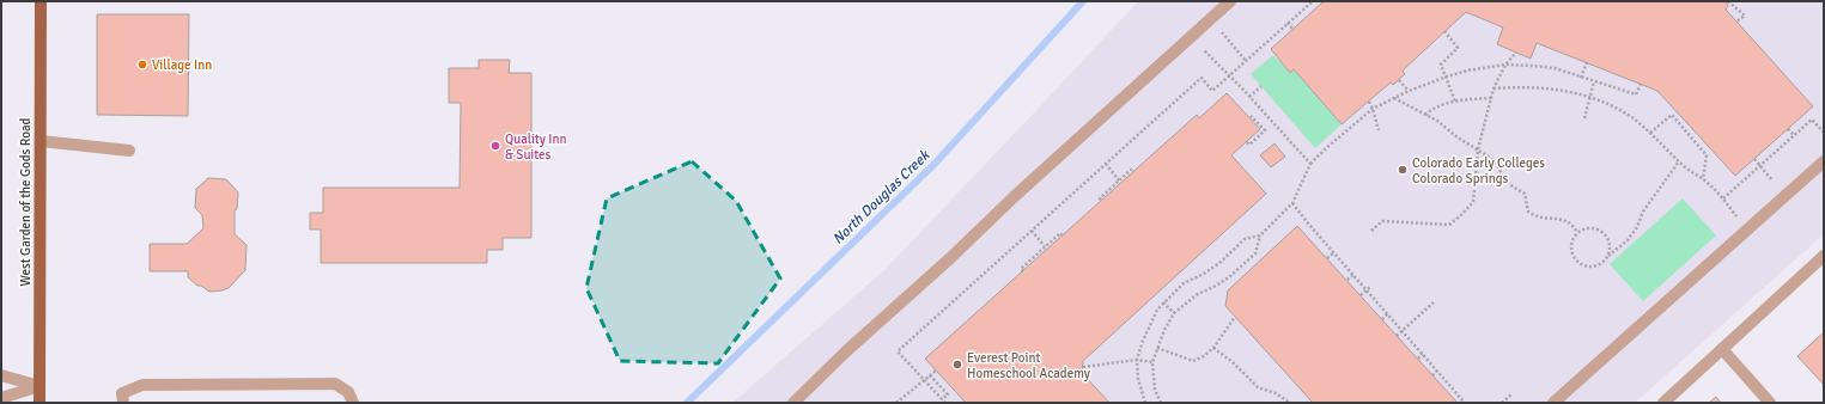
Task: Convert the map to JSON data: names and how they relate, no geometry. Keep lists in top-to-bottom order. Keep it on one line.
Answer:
{"streets":{"main road":["West Garden of the Gods Road"]},"water":["North Douglas Creek"],"places":["Village Inn","Quality Inn & Suites","Colorado Early Colleges Colorado Springs","Everest Point Homeschool Academy"]}
